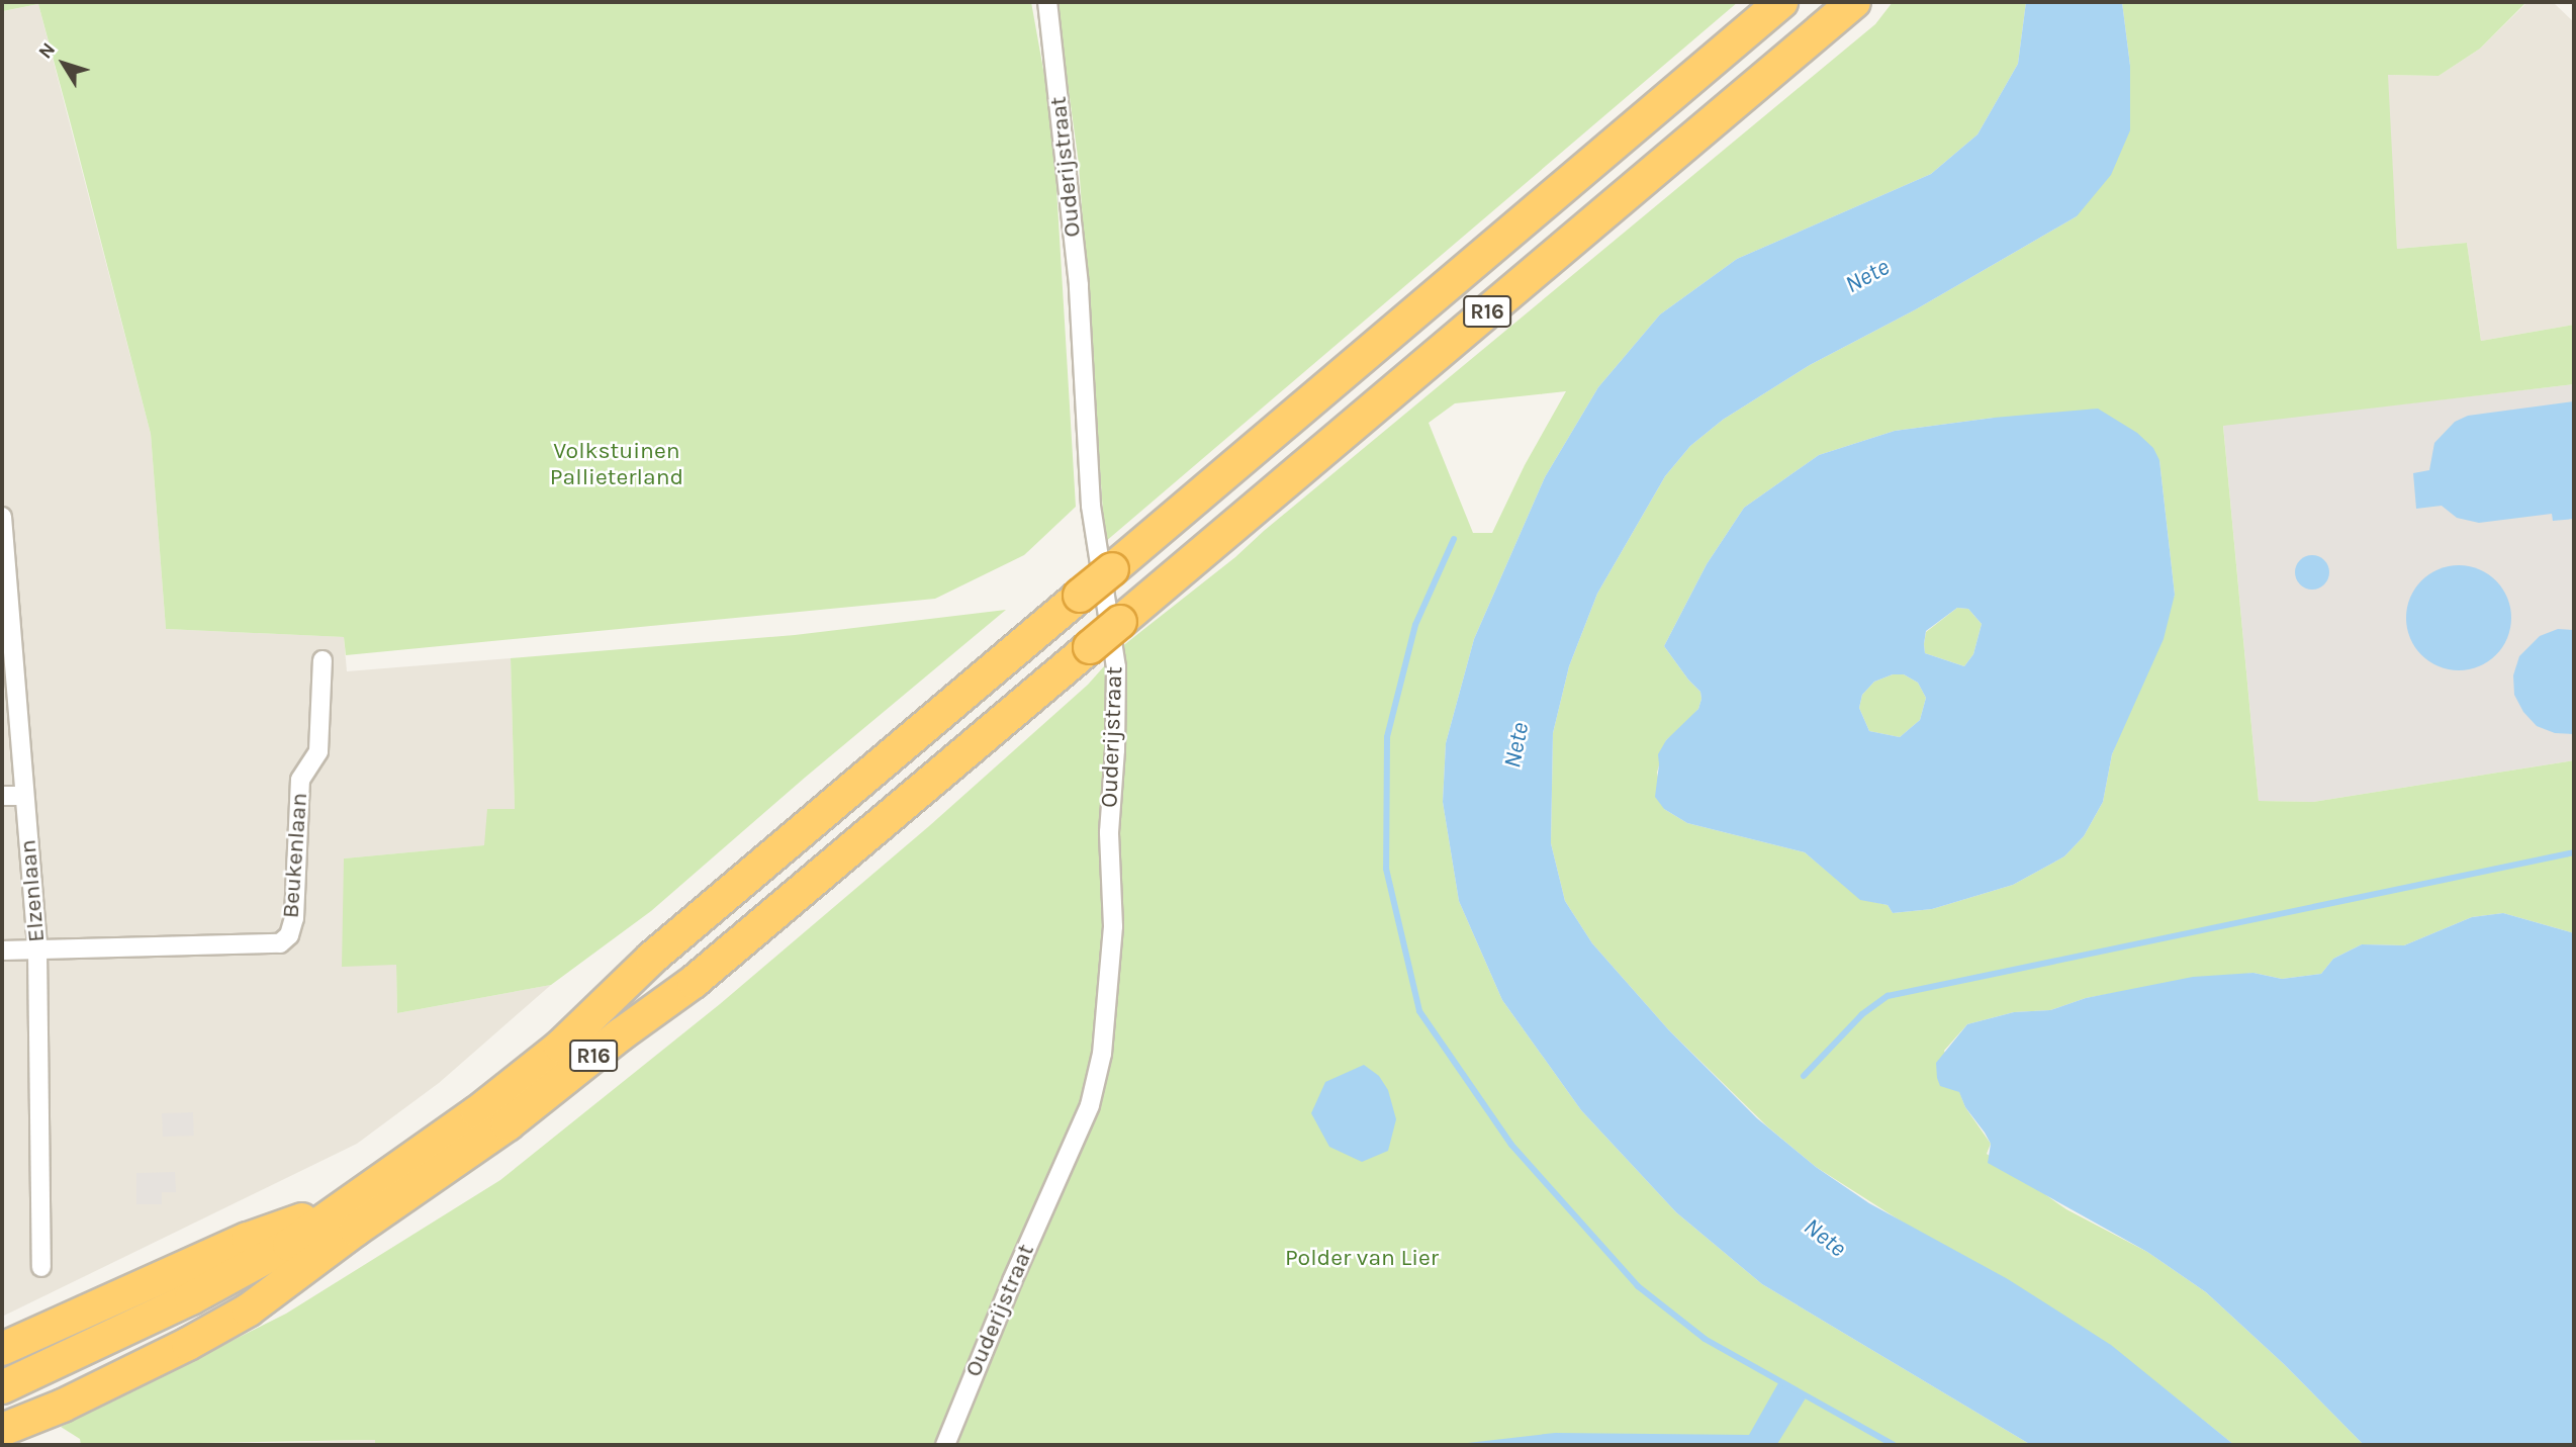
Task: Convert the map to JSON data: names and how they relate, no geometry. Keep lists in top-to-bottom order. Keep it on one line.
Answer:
{"streets":{"highway":["R16"],"street":["Ouderijstraat","Beukenlaan","Elzenlaan"]},"crossings":[["Beukenlaan","Elzenlaan"]],"water":["Nete"],"parks":["Volkstuinen Pallieterland","Polder van Lier"],"north":"top left"}
